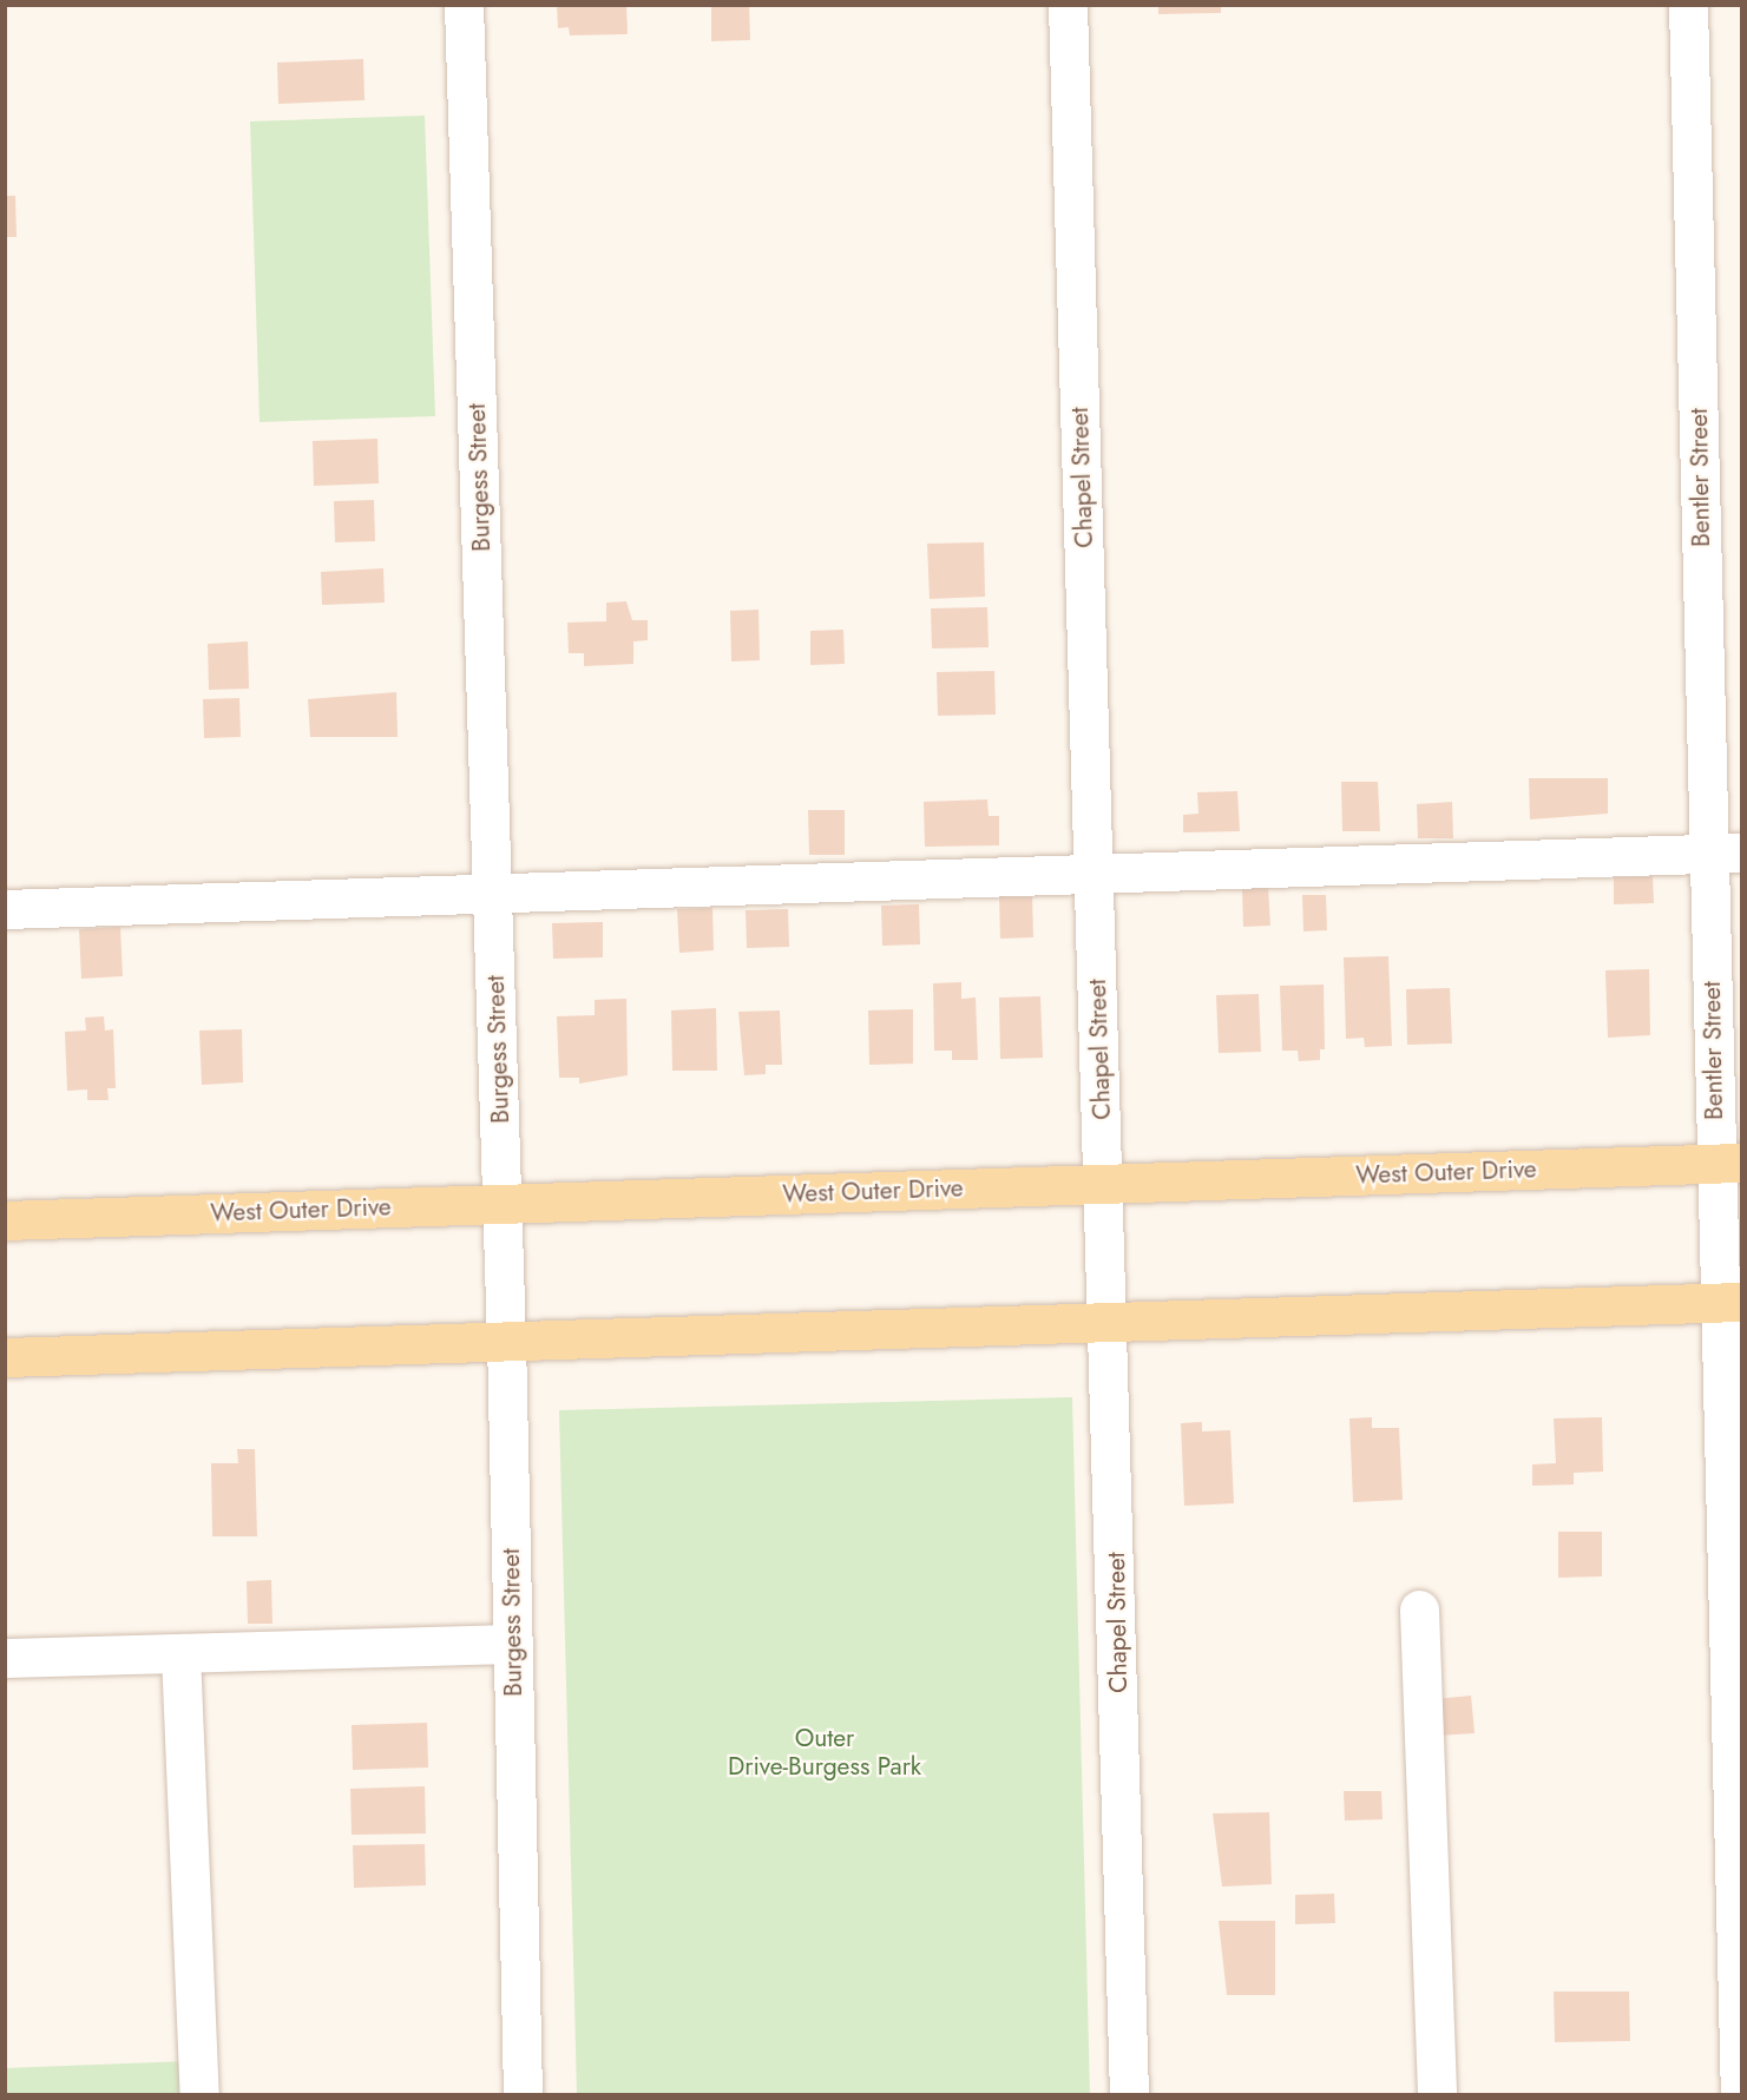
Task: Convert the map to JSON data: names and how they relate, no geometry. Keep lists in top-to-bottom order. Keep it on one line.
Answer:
{"streets":{"main road":["West Outer Drive"],"street":["Burgess Street","Chapel Street","Bentler Street"]},"crossings":[["Burgess Street","West Outer Drive"],["Chapel Street","West Outer Drive"],["Bentler Street","West Outer Drive"]],"parks":["Outer Drive-Burgess Park"]}
